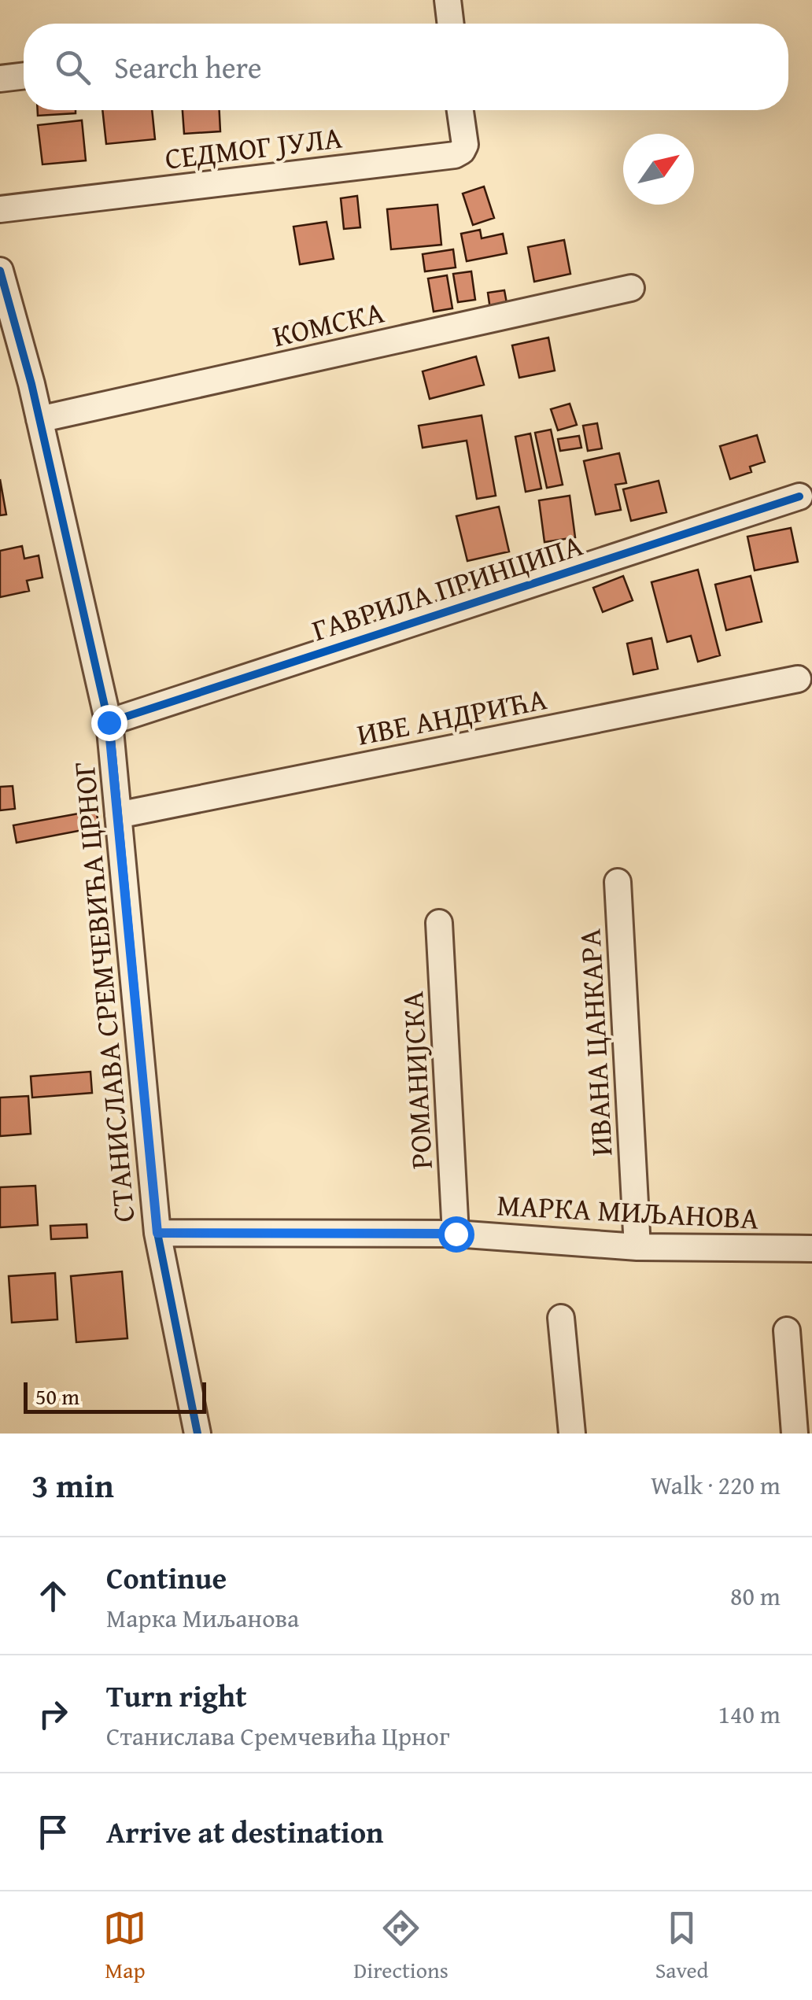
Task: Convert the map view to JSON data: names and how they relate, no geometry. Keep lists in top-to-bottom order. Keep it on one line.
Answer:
{"streets":{"street":["СЕДМОГ ЈУЛА","КОМСКА","ГАВРИЛА ПРИНЦИПА","ИВЕ АНДРИЋА","СТАНИСЛАВА СРЕМЧЕВИЋА ЦРНОГ","ИВАНА ЦАНКАРА","РОМАНИЈСКА","МАРКА МИЉАНОВА"]},"crossings":[["КОМСКА","СТАНИСЛАВА СРЕМЧЕВИЋА ЦРНОГ"],["ГАВРИЛА ПРИНЦИПА","СТАНИСЛАВА СРЕМЧЕВИЋА ЦРНОГ"],["ИВЕ АНДРИЋА","СТАНИСЛАВА СРЕМЧЕВИЋА ЦРНОГ"],["СТАНИСЛАВА СРЕМЧЕВИЋА ЦРНОГ","МАРКА МИЉАНОВА"],["ИВАНА ЦАНКАРА","МАРКА МИЉАНОВА"],["РОМАНИЈСКА","МАРКА МИЉАНОВА"]],"scale_bar":"50 m","north":"top right","page":{"search":"Search here","scale":"50 m","heading":["3 min","Walk · 220 m"],"list":[["Continue","Марка Миљанова","80 m"],["Turn right","Станислава Сремчевића Црног","140 m"],"Arrive at destination"],"nav":["Map","Directions","Saved"]}}
